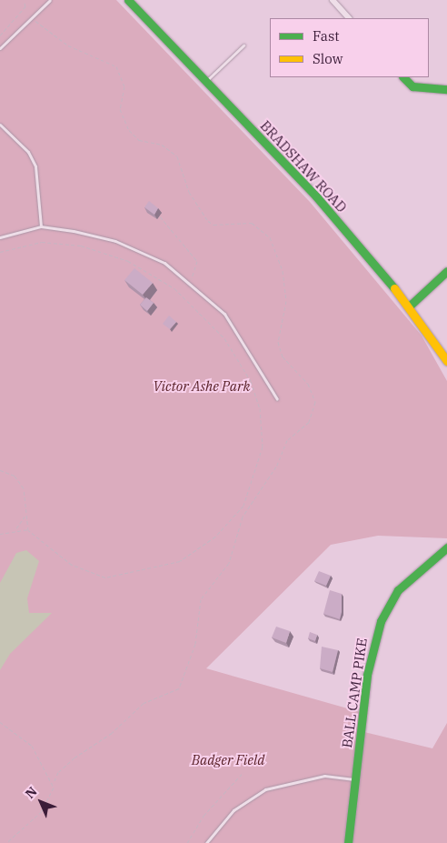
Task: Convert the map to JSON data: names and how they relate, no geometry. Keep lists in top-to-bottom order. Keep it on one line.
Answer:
{"streets":{"street":["BRADSHAW ROAD","BALL CAMP PIKE"]},"parks":["Victor Ashe Park","Badger Field"],"legend":["Fast","Slow"],"north":"top left"}
